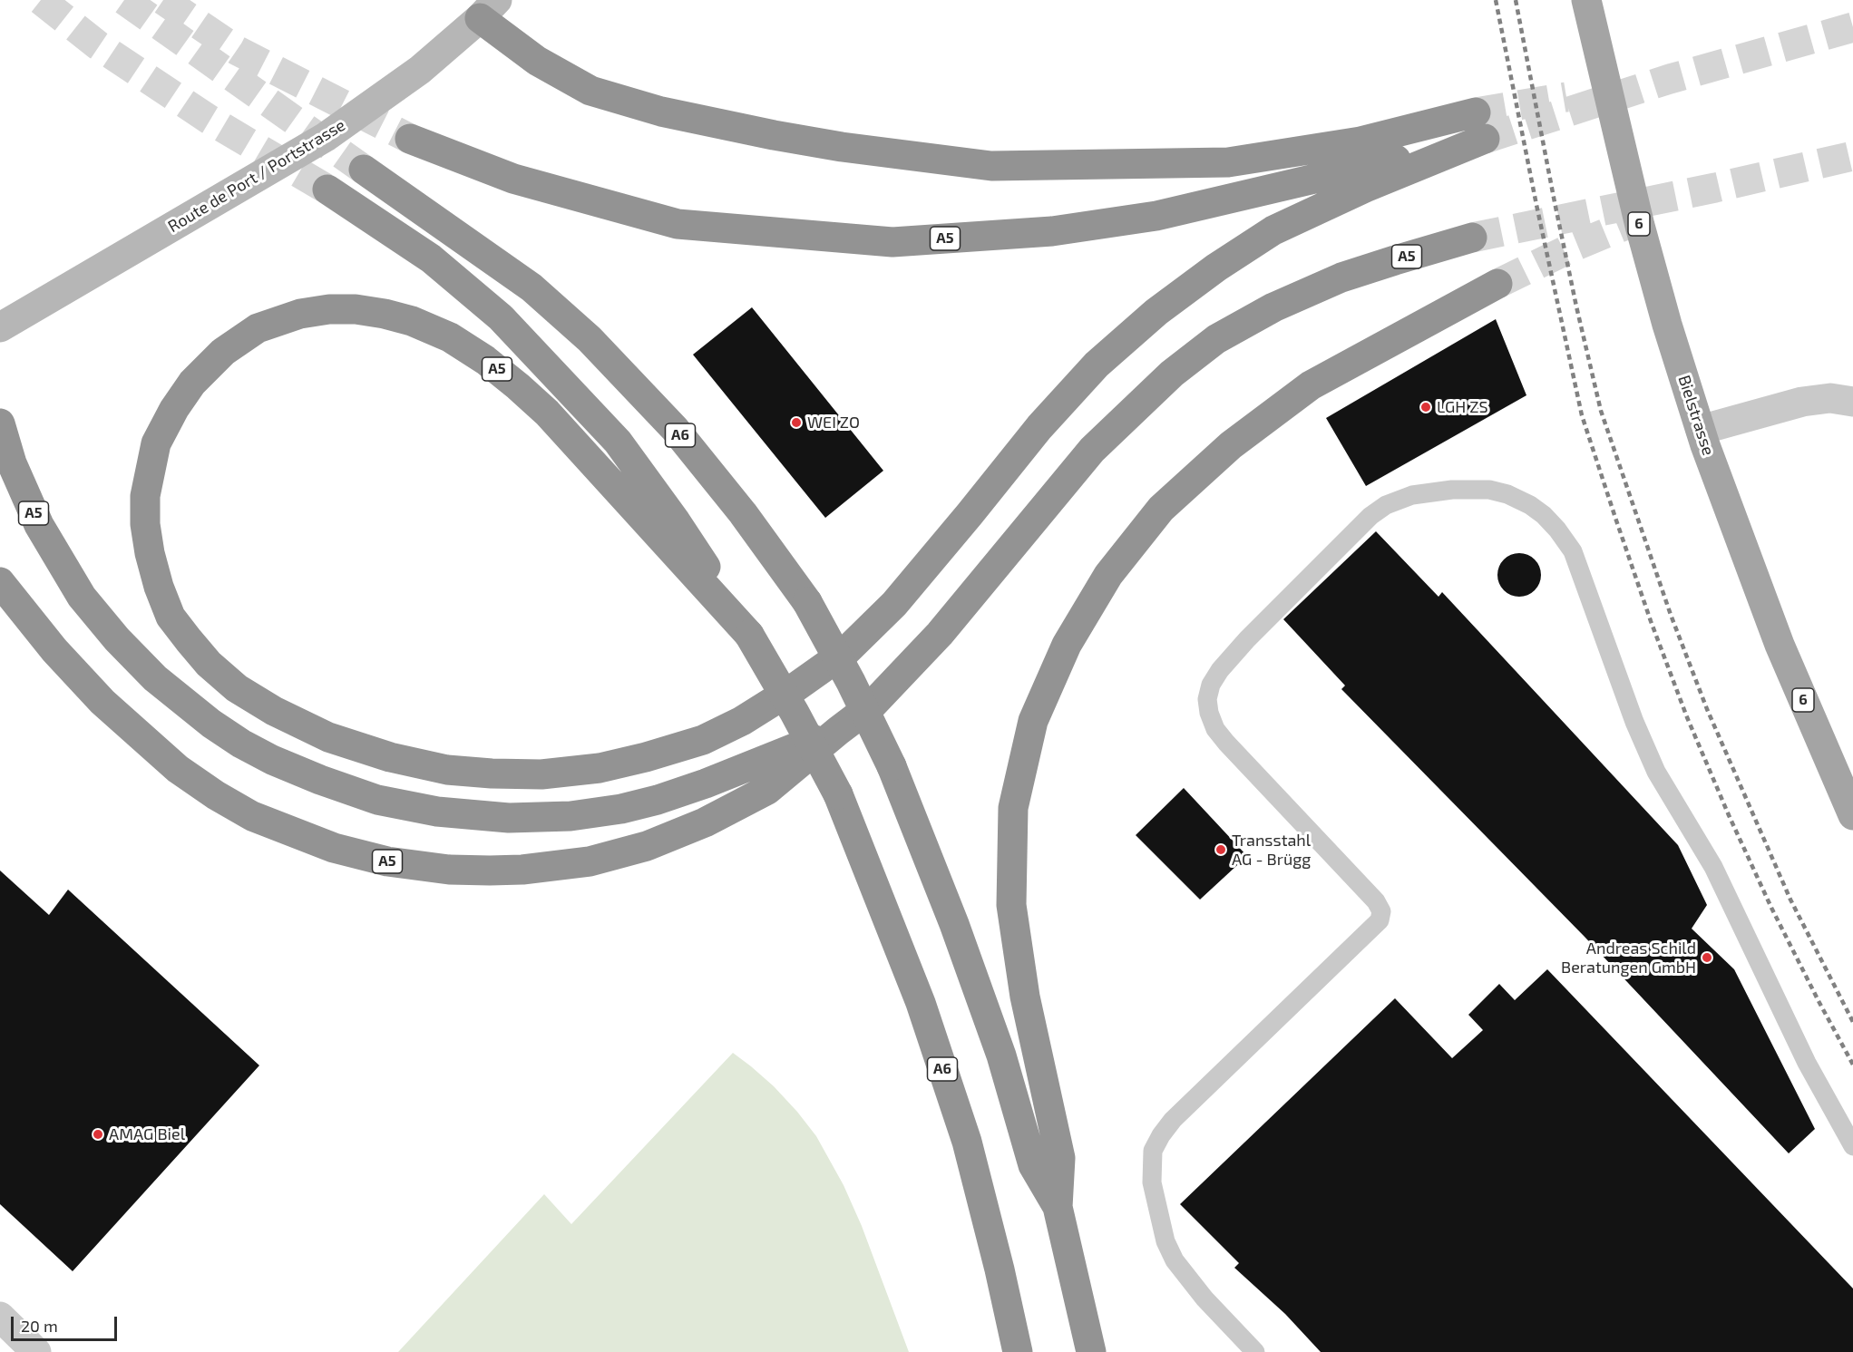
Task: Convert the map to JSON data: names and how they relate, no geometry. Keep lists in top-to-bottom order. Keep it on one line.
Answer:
{"streets":{"highway":["A5","A6"],"main road":["Route de Port / Portstrasse","6","Bielstrasse"]},"crossings":[["A5","A6"]],"places":["LGH ZS","WEI ZO","Transstahl AG - Brügg","Andreas Schild Beratungen GmbH","AMAG Biel"],"scale_bar":"20 m"}
